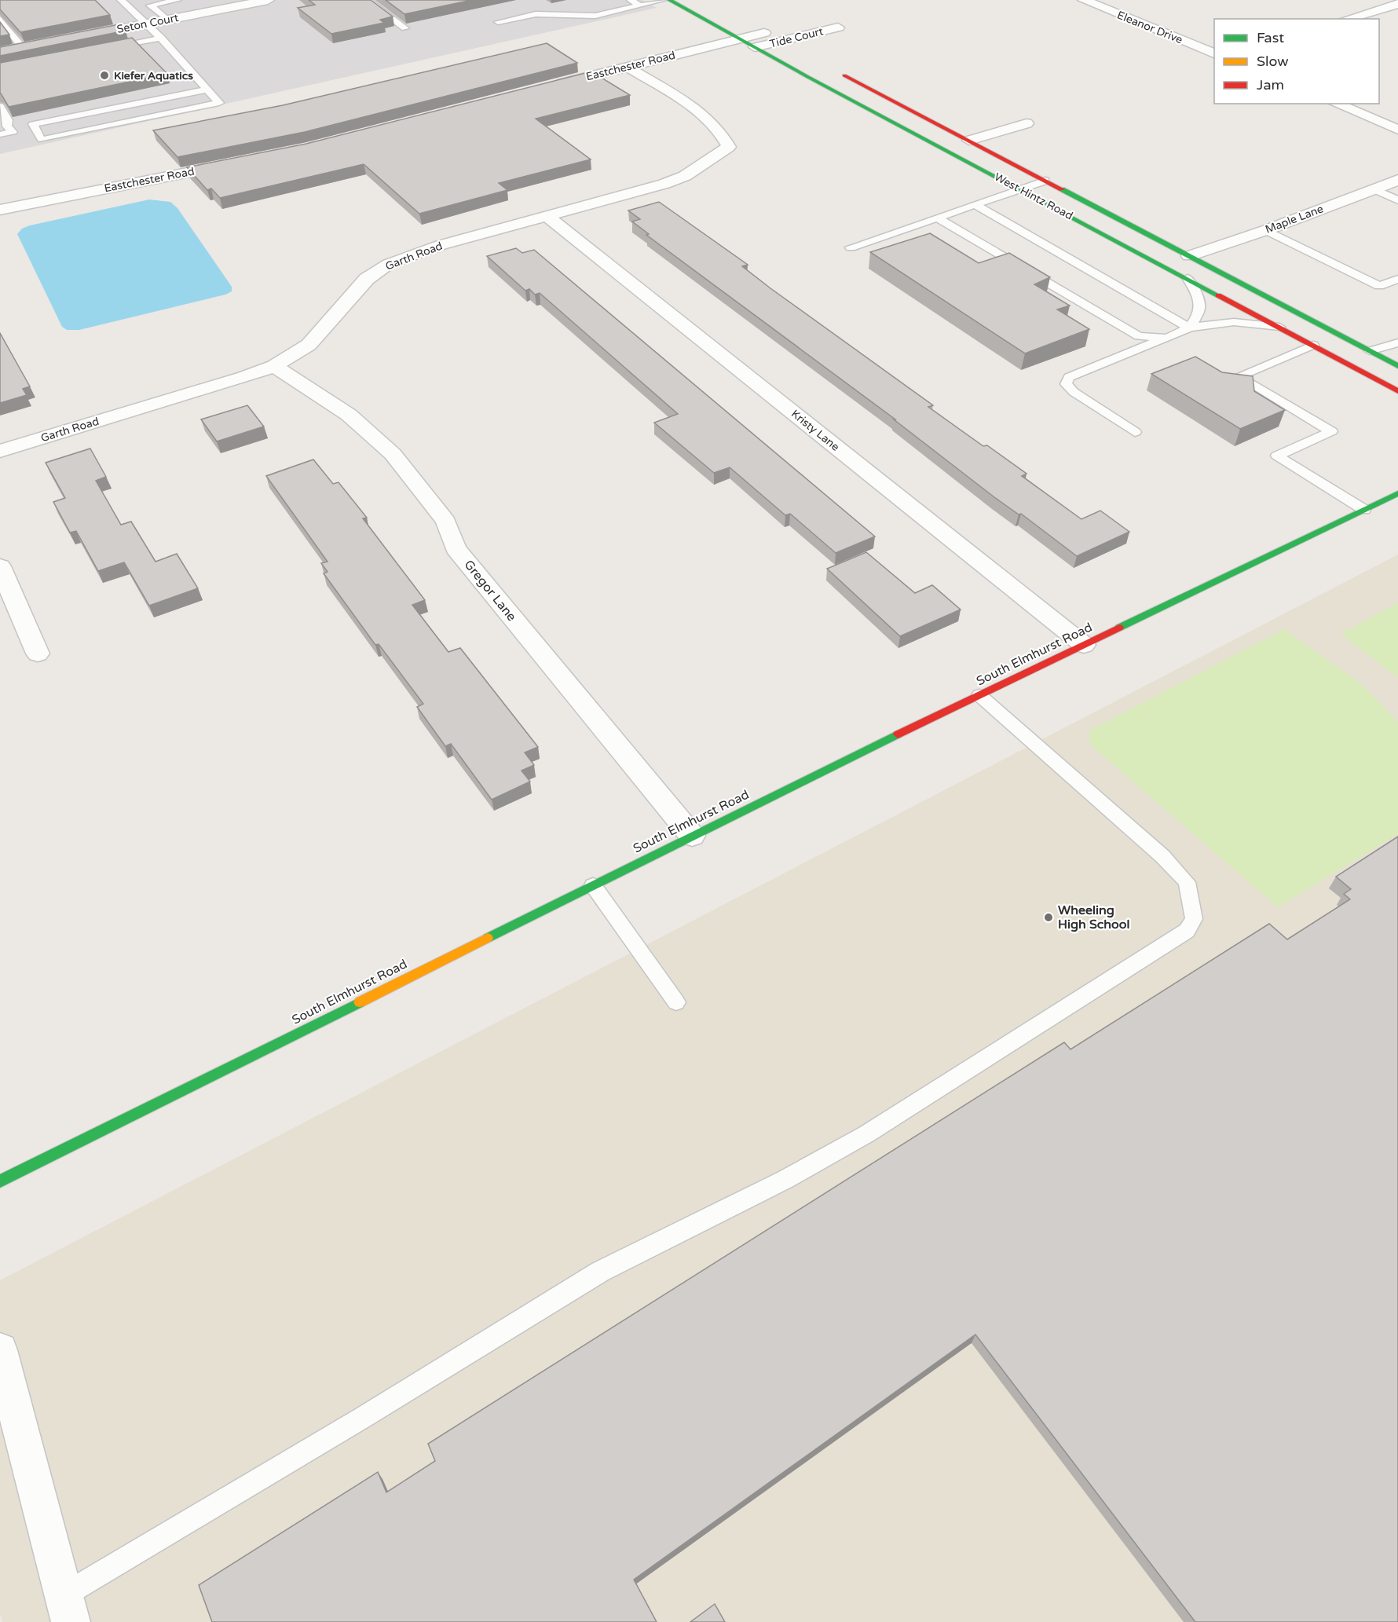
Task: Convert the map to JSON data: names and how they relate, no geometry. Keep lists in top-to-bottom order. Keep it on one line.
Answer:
{"streets":{"main road":["West Hintz Road","South Elmhurst Road"],"street":["Seton Court","Eleanor Drive","Tide Court","Eastchester Road","Maple Lane","Garth Road","Kristy Lane","Gregor Lane"]},"crossings":[["Tide Court","West Hintz Road"],["Eastchester Road","West Hintz Road"],["Eastchester Road","Garth Road"],["West Hintz Road","Maple Lane"],["Garth Road","Kristy Lane"],["Garth Road","Gregor Lane"],["Kristy Lane","South Elmhurst Road"],["Gregor Lane","South Elmhurst Road"]],"places":["Kiefer Aquatics","Wheeling High School"],"legend":["Fast","Slow","Jam"]}
